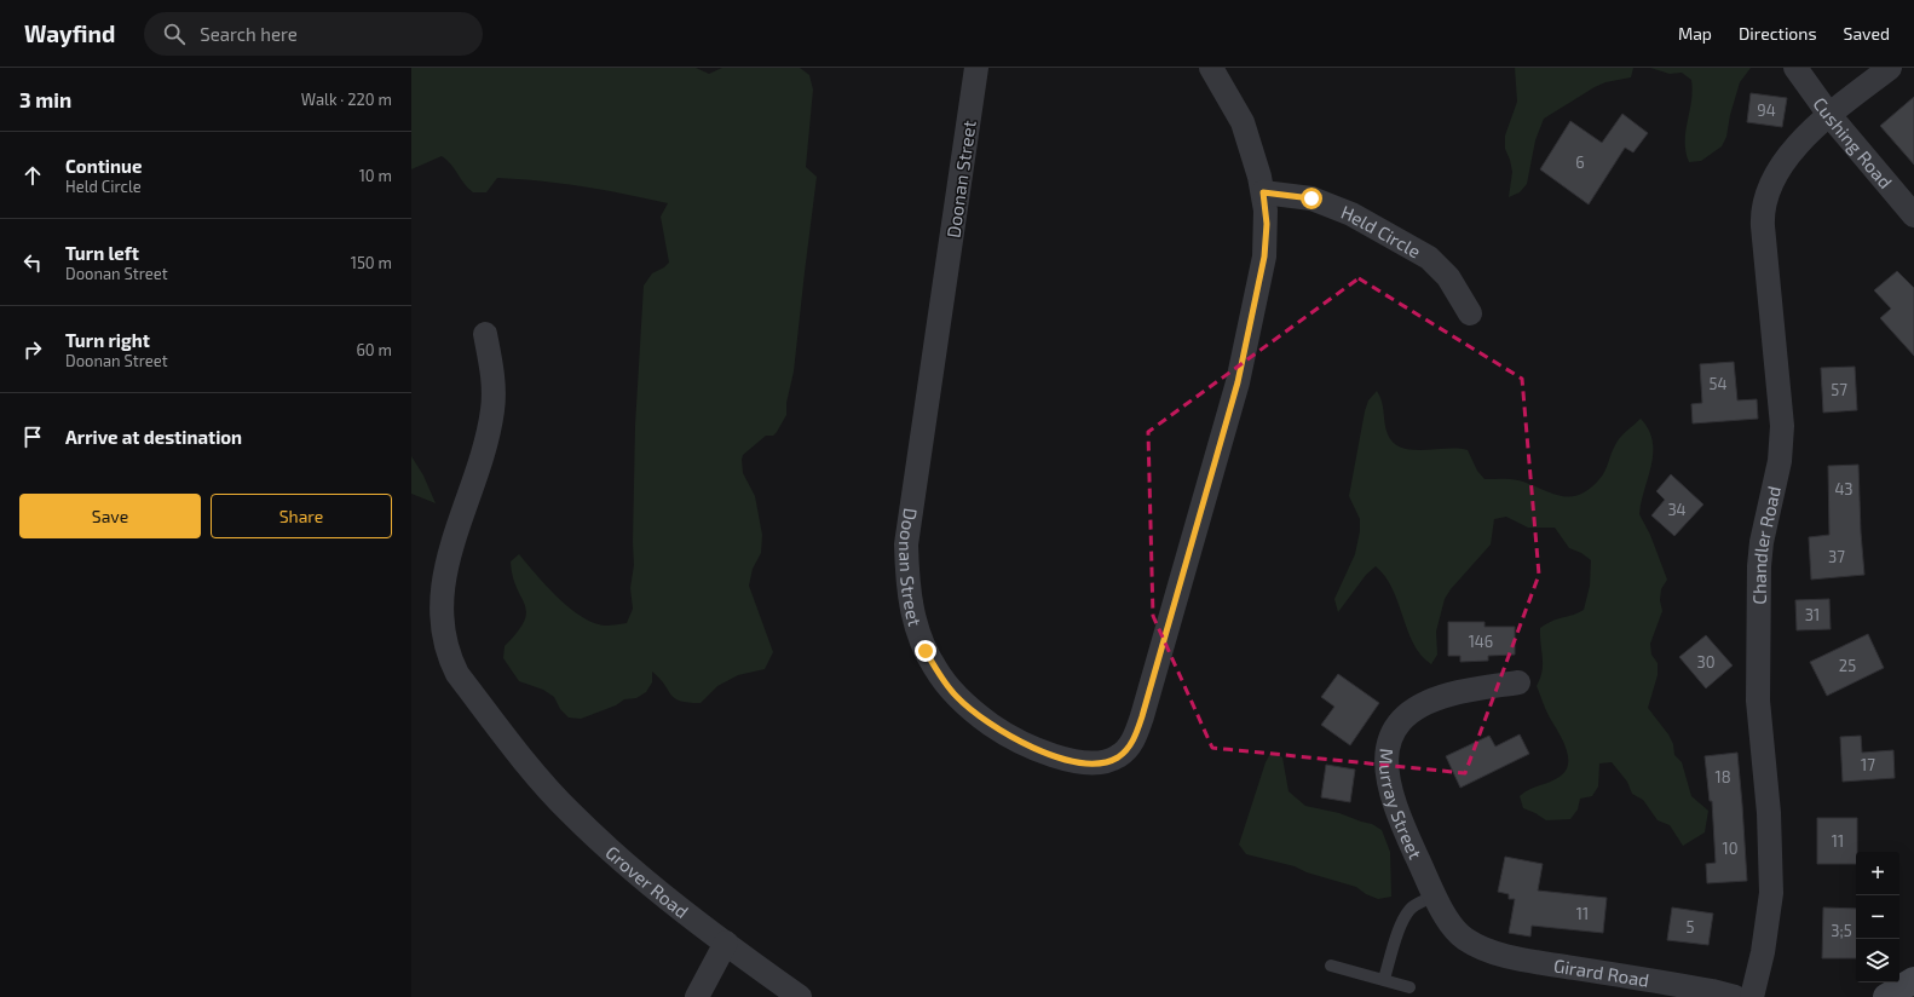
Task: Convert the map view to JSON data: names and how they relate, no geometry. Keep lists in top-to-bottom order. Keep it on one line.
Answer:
{"streets":{"street":["Cushing Road","Doonan Street","Held Circle","Chandler Road","Murray Street","Grover Road","Girard Road"]},"crossings":[["Cushing Road","Chandler Road"],["Doonan Street","Held Circle"],["Murray Street","Girard Road"]],"house_numbers":["94","6","54","57","43","34","37","31","146","30","25","17","18","11","10","11","5","3;5"],"page":{"header":"Wayfind","search":"Search here","nav":["Map","Directions","Saved"],"heading":["3 min","Walk · 220 m"],"list":[["Continue","Held Circle","10 m"],["Turn left","Doonan Street","150 m"],["Turn right","Doonan Street","60 m"],"Arrive at destination"],"buttons":["Save","Share"],"map_buttons":["+","−"]}}
